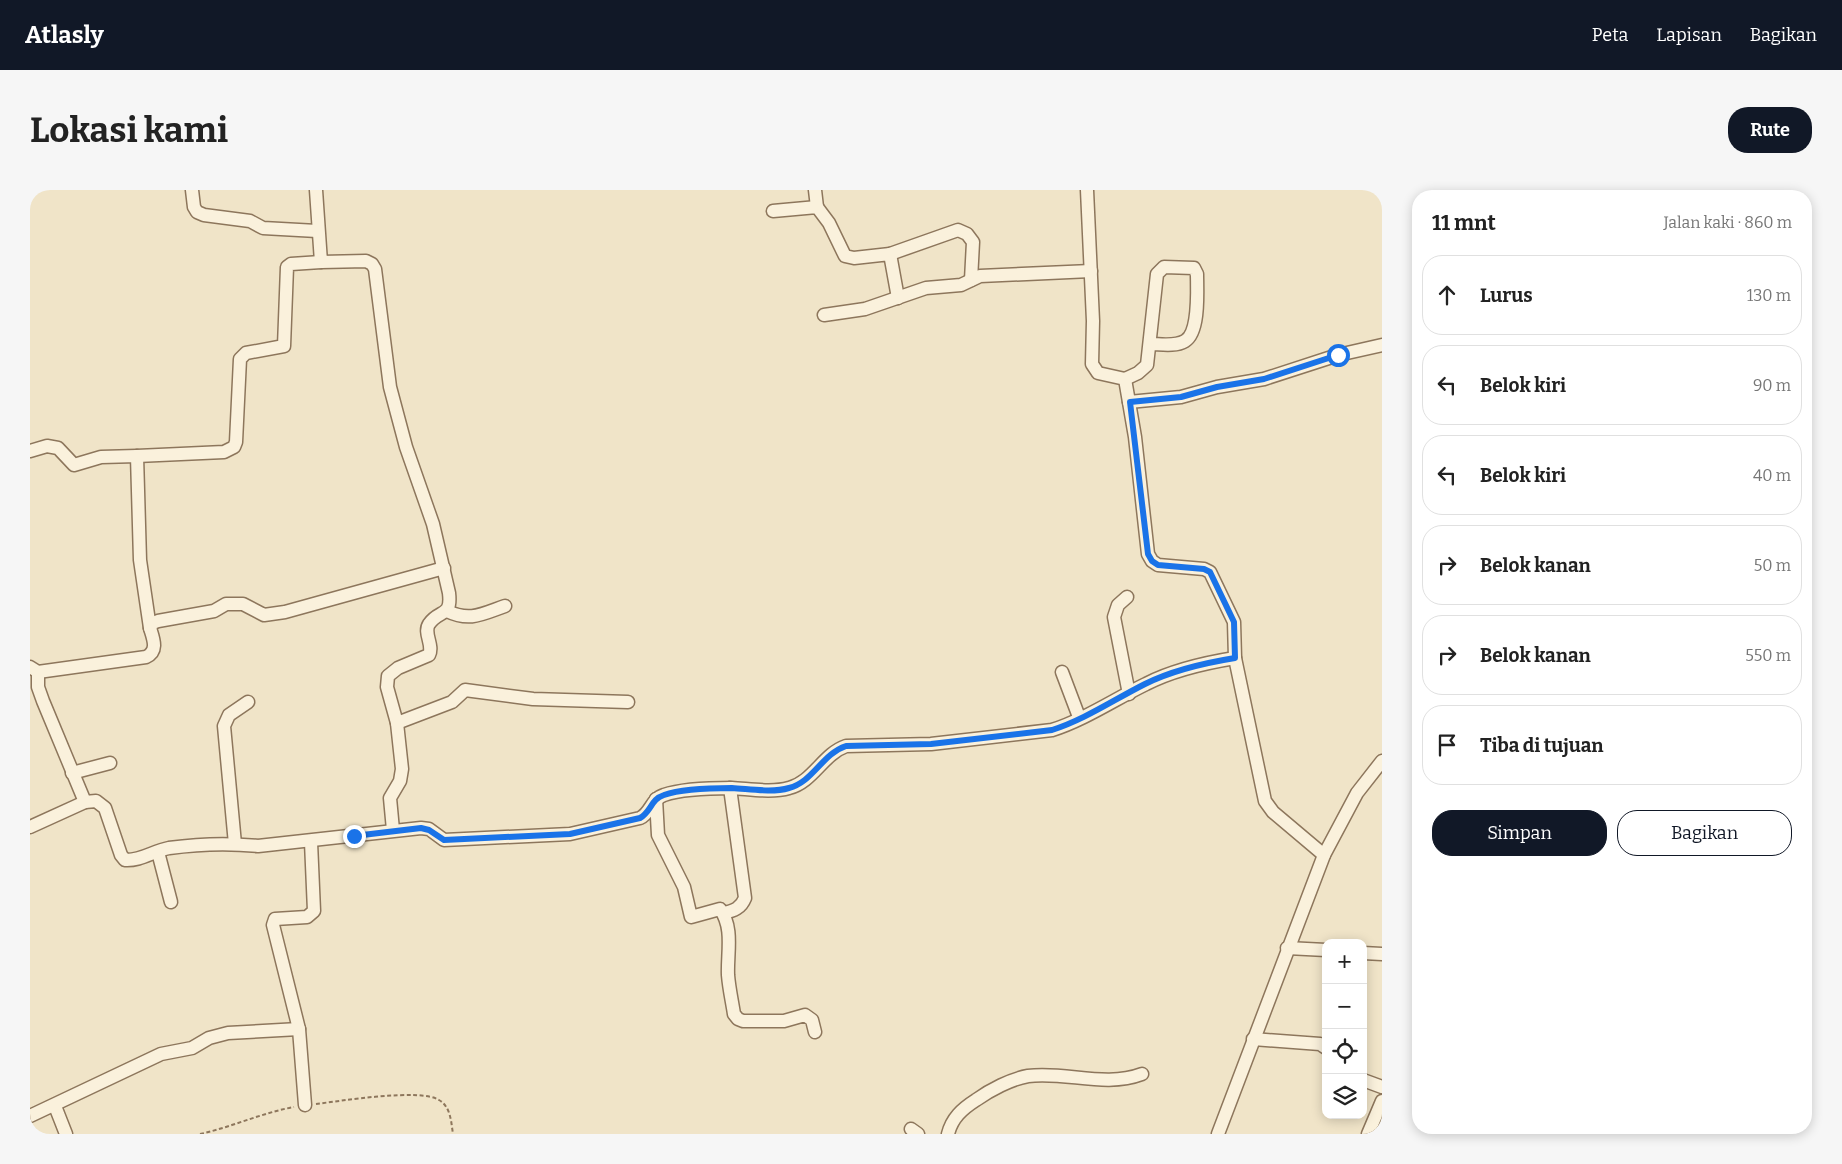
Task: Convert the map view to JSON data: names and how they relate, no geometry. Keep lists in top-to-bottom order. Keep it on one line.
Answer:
{"page":{"header":"Atlasly","nav":["Peta","Lapisan","Bagikan"],"buttons":["Rute",["Simpan","Bagikan"]],"title":"Lokasi kami","heading":["11 mnt","Jalan kaki · 860 m"],"list":[["Lurus","130 m"],["Belok kiri","90 m"],["Belok kiri","40 m"],["Belok kanan","50 m"],["Belok kanan","550 m"],"Tiba di tujuan"],"map_buttons":["+","−"]}}
